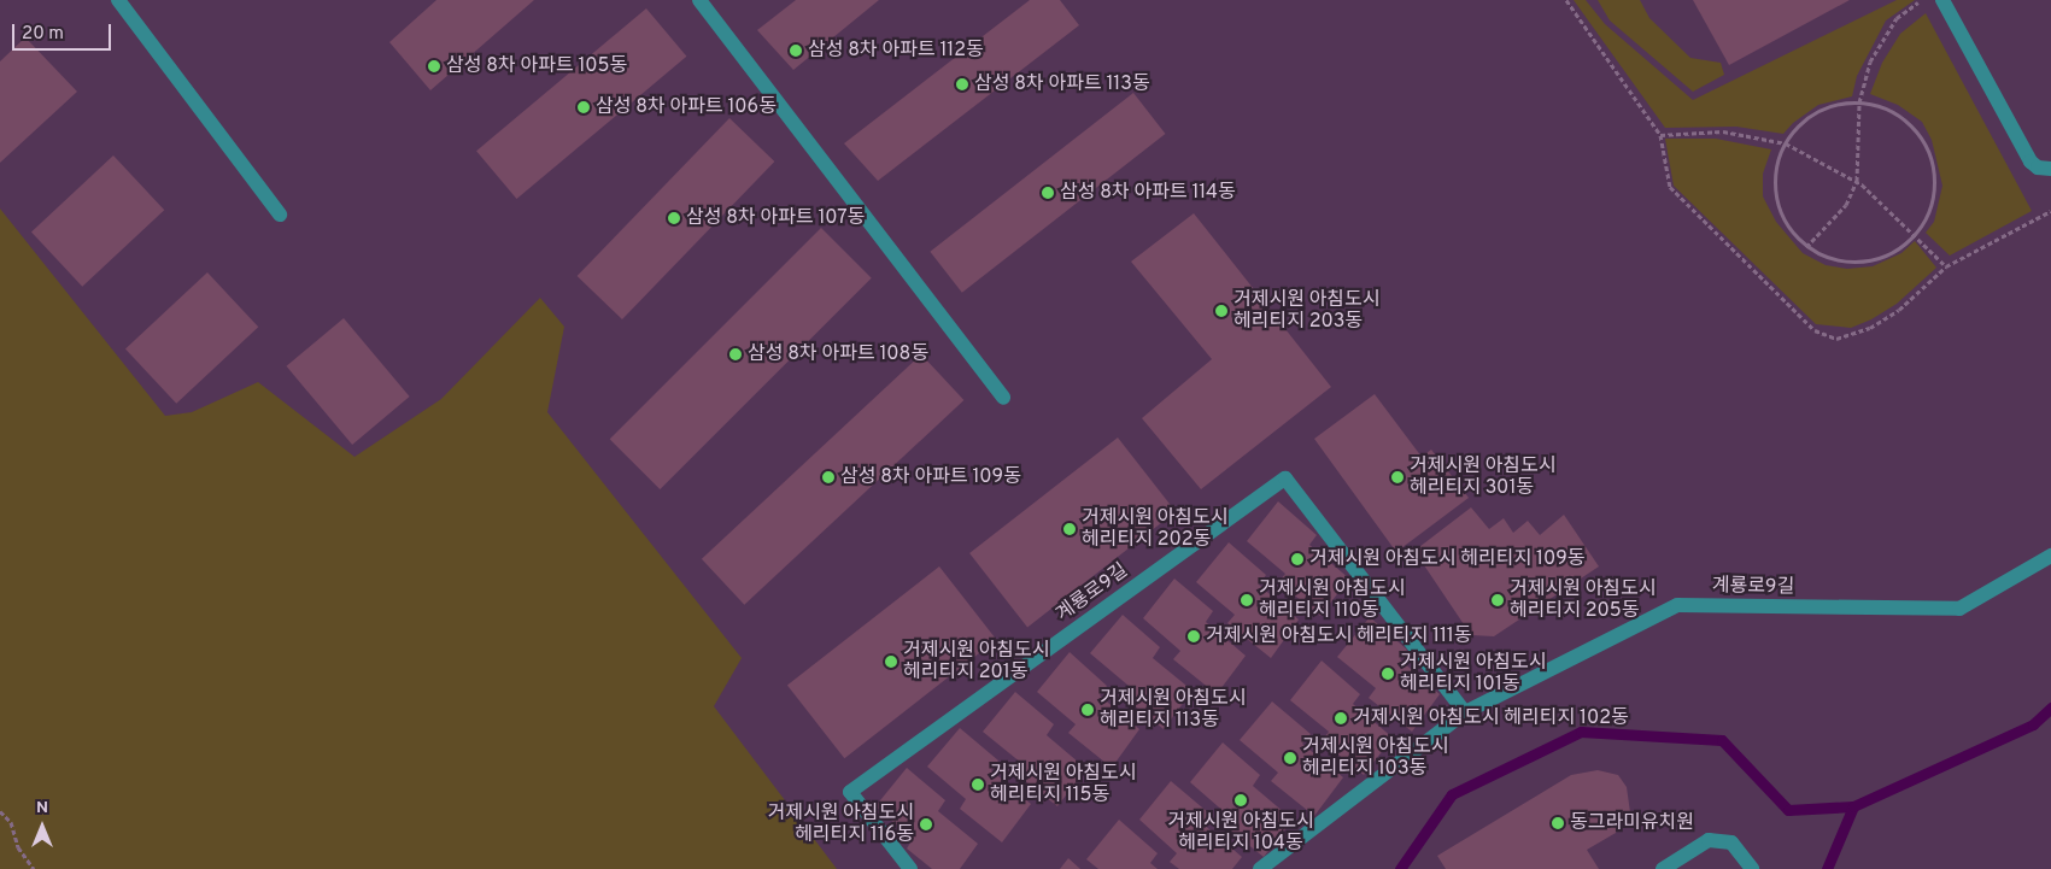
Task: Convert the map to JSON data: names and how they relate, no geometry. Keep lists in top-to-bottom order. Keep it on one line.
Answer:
{"streets":{"street":["계룡로9길"]},"places":["삼성 8차 아파트 112동","삼성 8차 아파트 105동","삼성 8차 아파트 113동","삼성 8차 아파트 106동","삼성 8차 아파트 114동","삼성 8차 아파트 107동","거제시원 아침도시 헤리티지 203동","삼성 8차 아파트 108동","삼성 8차 아파트 109동","거제시원 아침도시 헤리티지 301동","거제시원 아침도시 헤리티지 202동","거제시원 아침도시 헤리티지 109동","거제시원 아침도시 헤리티지 110동","거제시원 아침도시 헤리티지 205동","거제시원 아침도시 헤리티지 111동","거제시원 아침도시 헤리티지 201동","거제시원 아침도시 헤리티지 101동","거제시원 아침도시 헤리티지 113동","거제시원 아침도시 헤리티지 102동","거제시원 아침도시 헤리티지 103동","거제시원 아침도시 헤리티지 115동","거제시원 아침도시 헤리티지 104동","동그라미유치원","거제시원 아침도시 헤리티지 116동"],"scale_bar":"20 m","north":"top"}
